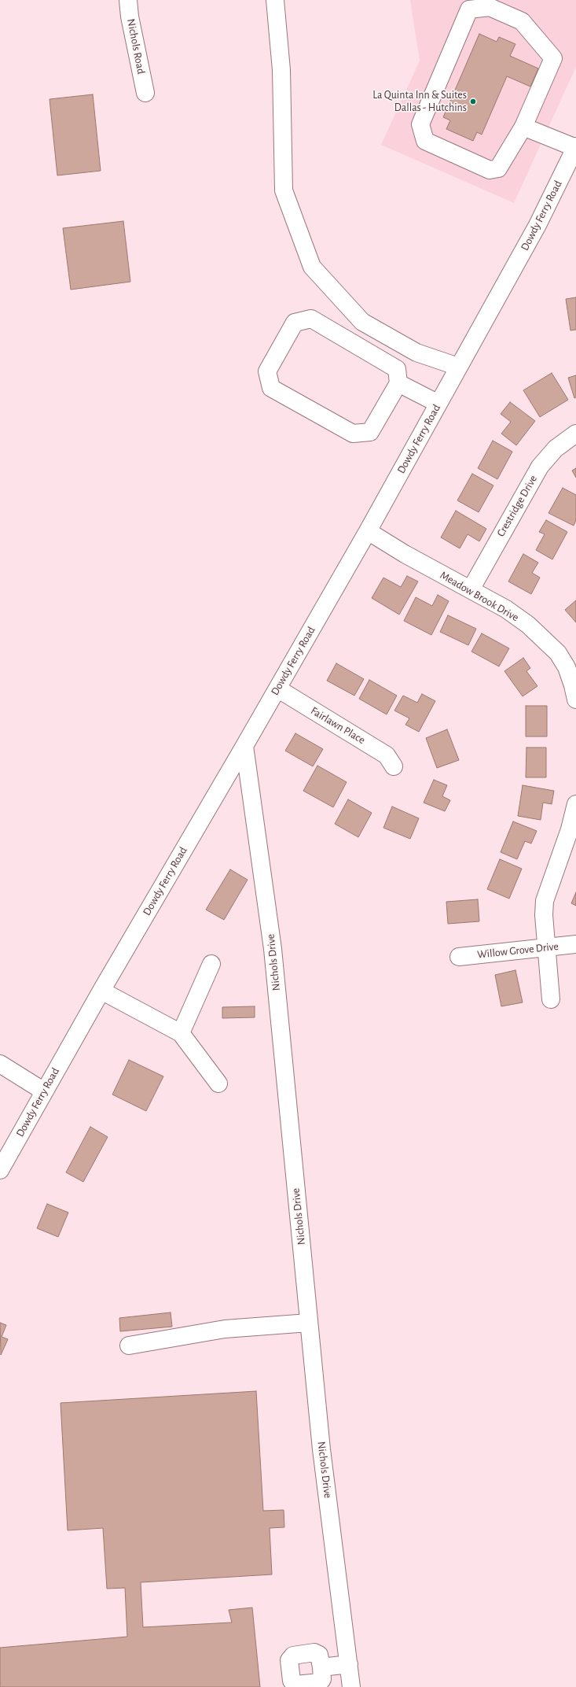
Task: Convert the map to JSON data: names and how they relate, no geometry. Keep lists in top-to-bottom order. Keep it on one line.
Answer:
{"streets":{"street":["Nichols Road","Dowdy Ferry Road","Crestridge Drive","Meadow Brook Drive","Fairlawn Place","Willow Grove Drive","Nichols Drive"]},"crossings":[["Dowdy Ferry Road","Meadow Brook Drive"],["Dowdy Ferry Road","Fairlawn Place"],["Dowdy Ferry Road","Nichols Drive"],["Crestridge Drive","Meadow Brook Drive"]],"places":["La Quinta Inn & Suites Dallas - Hutchins"]}
